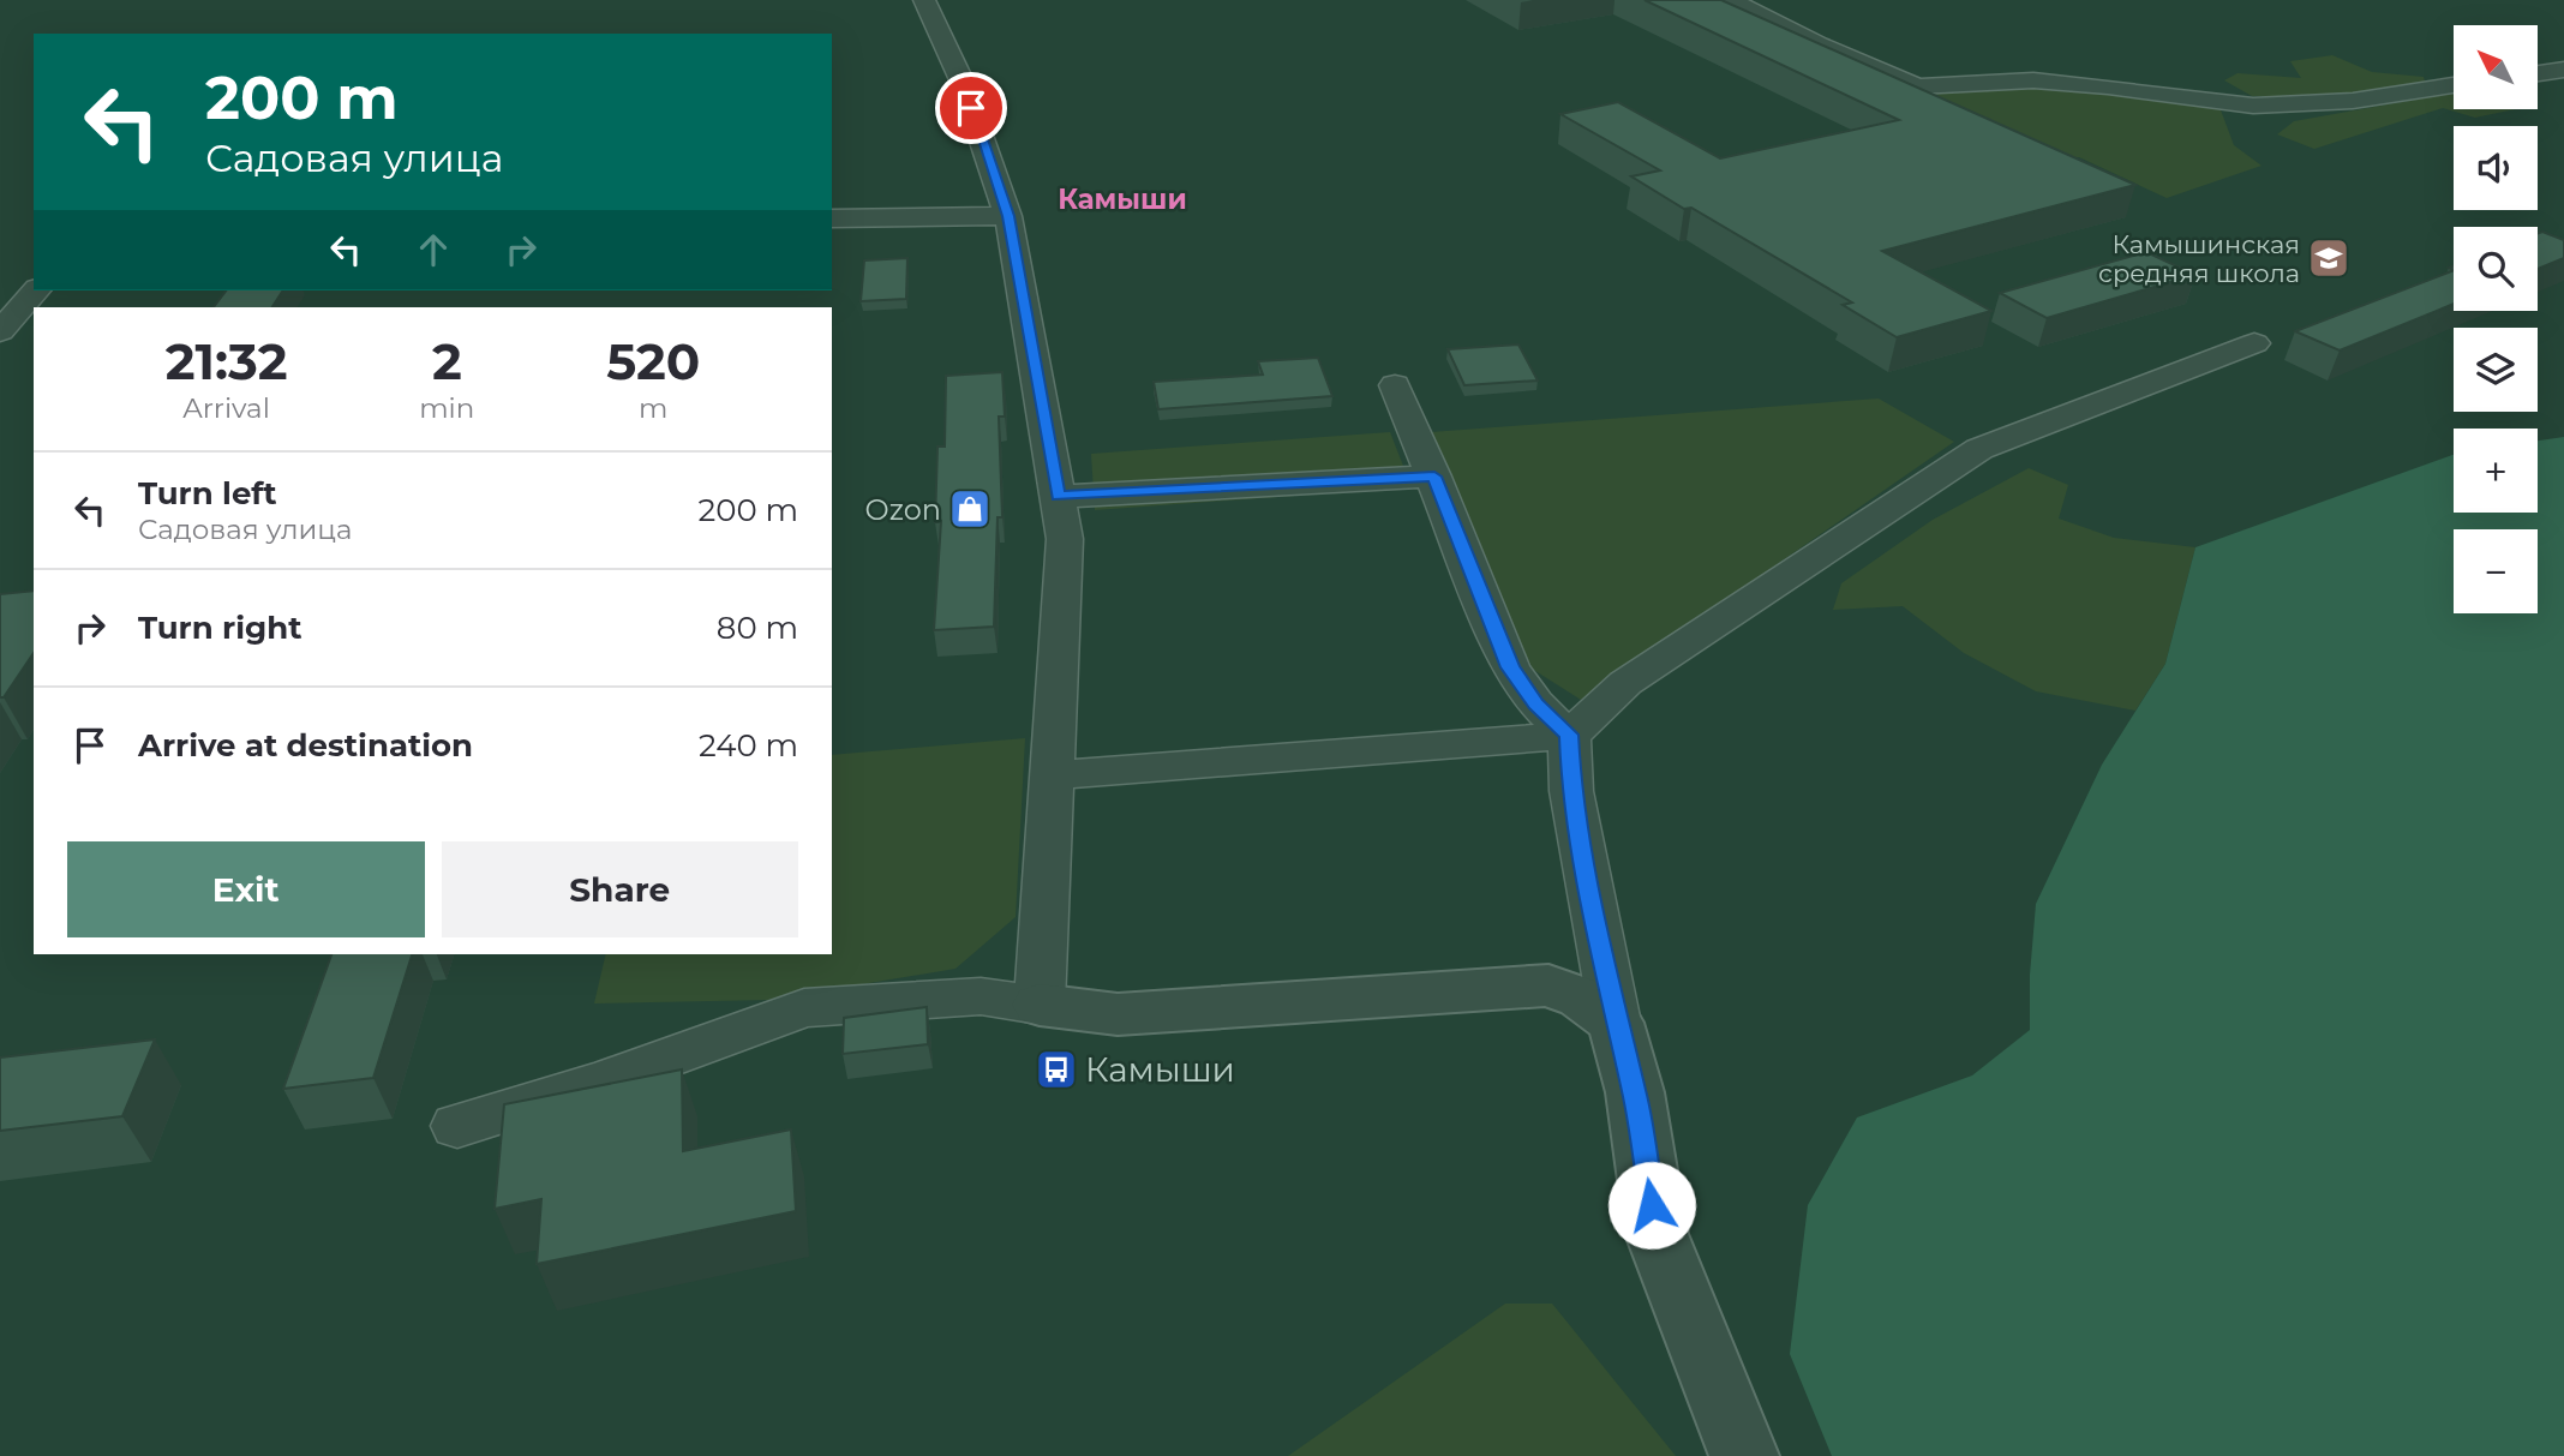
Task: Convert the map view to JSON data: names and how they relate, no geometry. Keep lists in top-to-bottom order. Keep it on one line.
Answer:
{"districts":["Камыши"],"places":{"school or university":["Камышинская средняя школа"],"shop":["Ozon"],"bus stop":["Камыши"]},"north":"top left","page":{"map_buttons":["+","−"],"turn":["200 m","Садовая улица"],"eta":["21:32","Arrival","2","min","520","m"],"list":[{"name":"Turn left","note":"Садовая улица","value":"200 m"},{"name":"Turn right","value":"80 m"},{"name":"Arrive at destination","value":"240 m"}],"buttons":["Exit","Share"]}}
